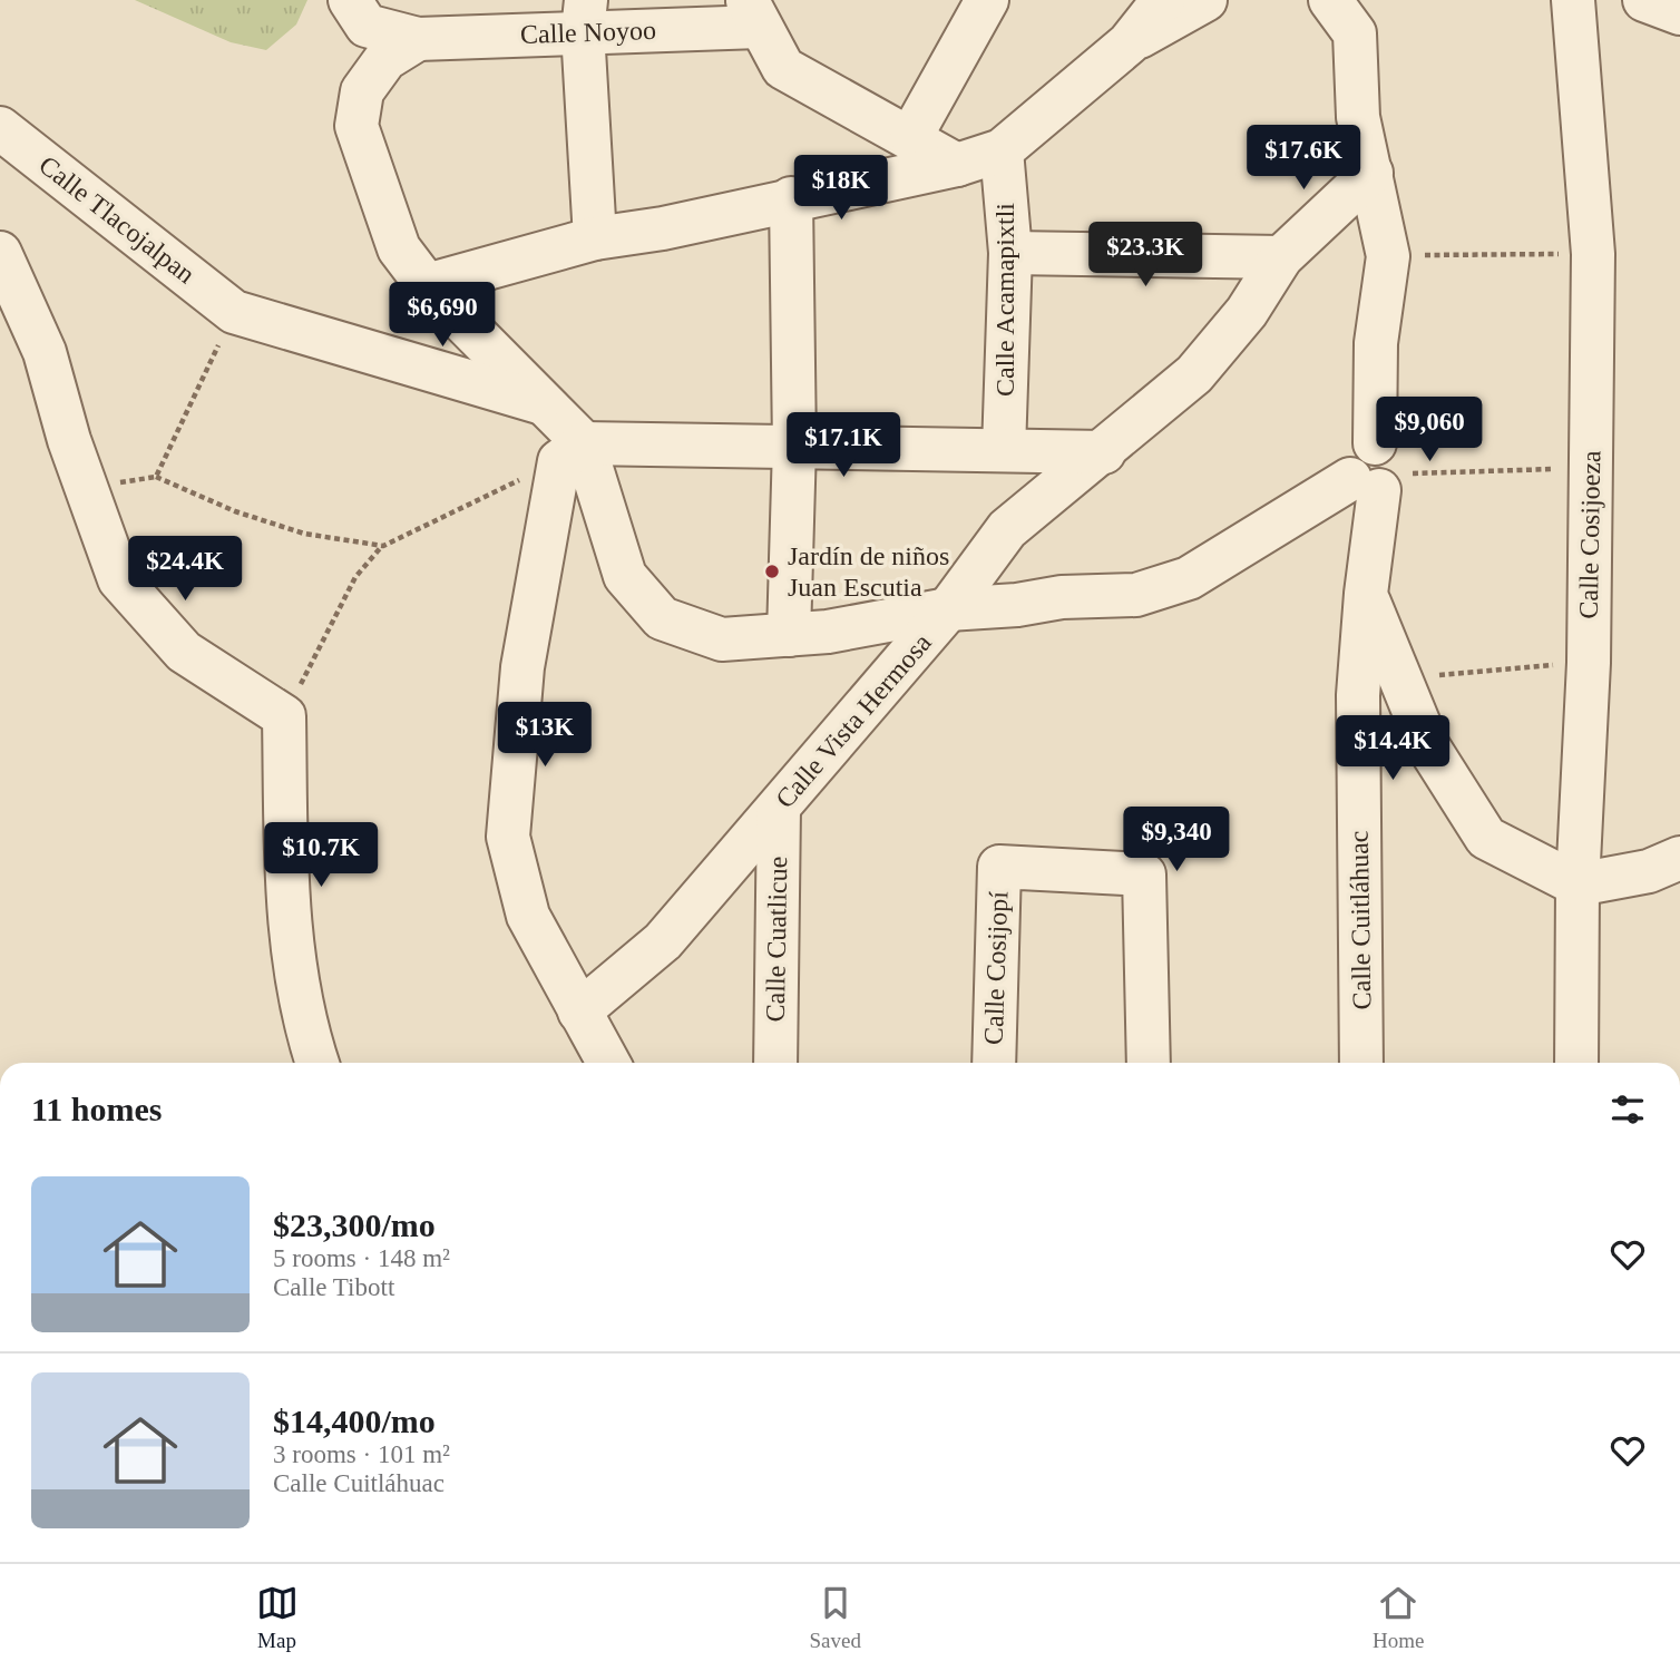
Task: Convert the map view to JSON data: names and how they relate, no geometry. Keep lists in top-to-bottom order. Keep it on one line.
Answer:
{"streets":{"street":["Calle Noyoo","Calle Tlacojalpan","Calle Acamapixtli","Calle Cosijoeza","Calle Vista Hermosa","Calle Cuitláhuac","Calle Cuatlicue","Calle Cosijopí"]},"crossings":[["Calle Vista Hermosa","Calle Cuitláhuac"],["Calle Vista Hermosa","Calle Cuatlicue"]],"places":["Jardín de niños Juan Escutia"],"page":{"price":["$17.6K","$18K","$23.3K","$6,690","$9,060","$17.1K","$24.4K","$13K","$14.4K","$9,340","$10.7K"],"heading":"11 homes","list":[{"name":"$23,300/mo","note":"5 rooms · 148 m² · Calle Tibott"},{"name":"$14,400/mo","note":"3 rooms · 101 m² · Calle Cuitláhuac"}],"tabs":["Map","Saved","Home"]}}
